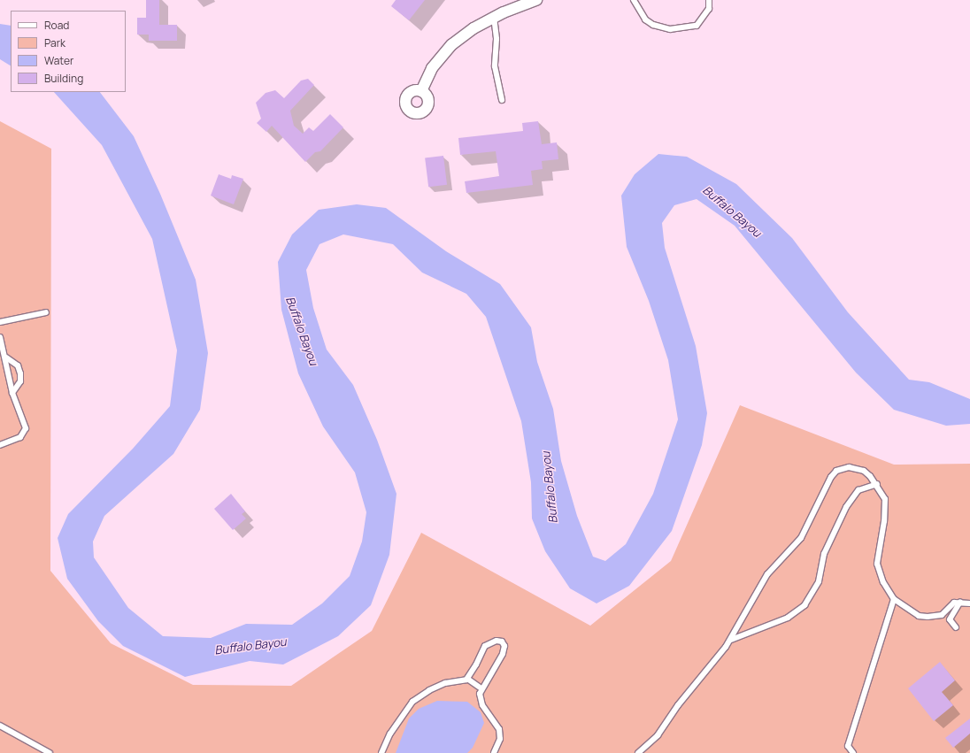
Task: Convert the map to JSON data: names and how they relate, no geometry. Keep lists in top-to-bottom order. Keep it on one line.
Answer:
{"water":["Buffalo Bayou"],"legend":["Road","Park","Water","Building"]}
